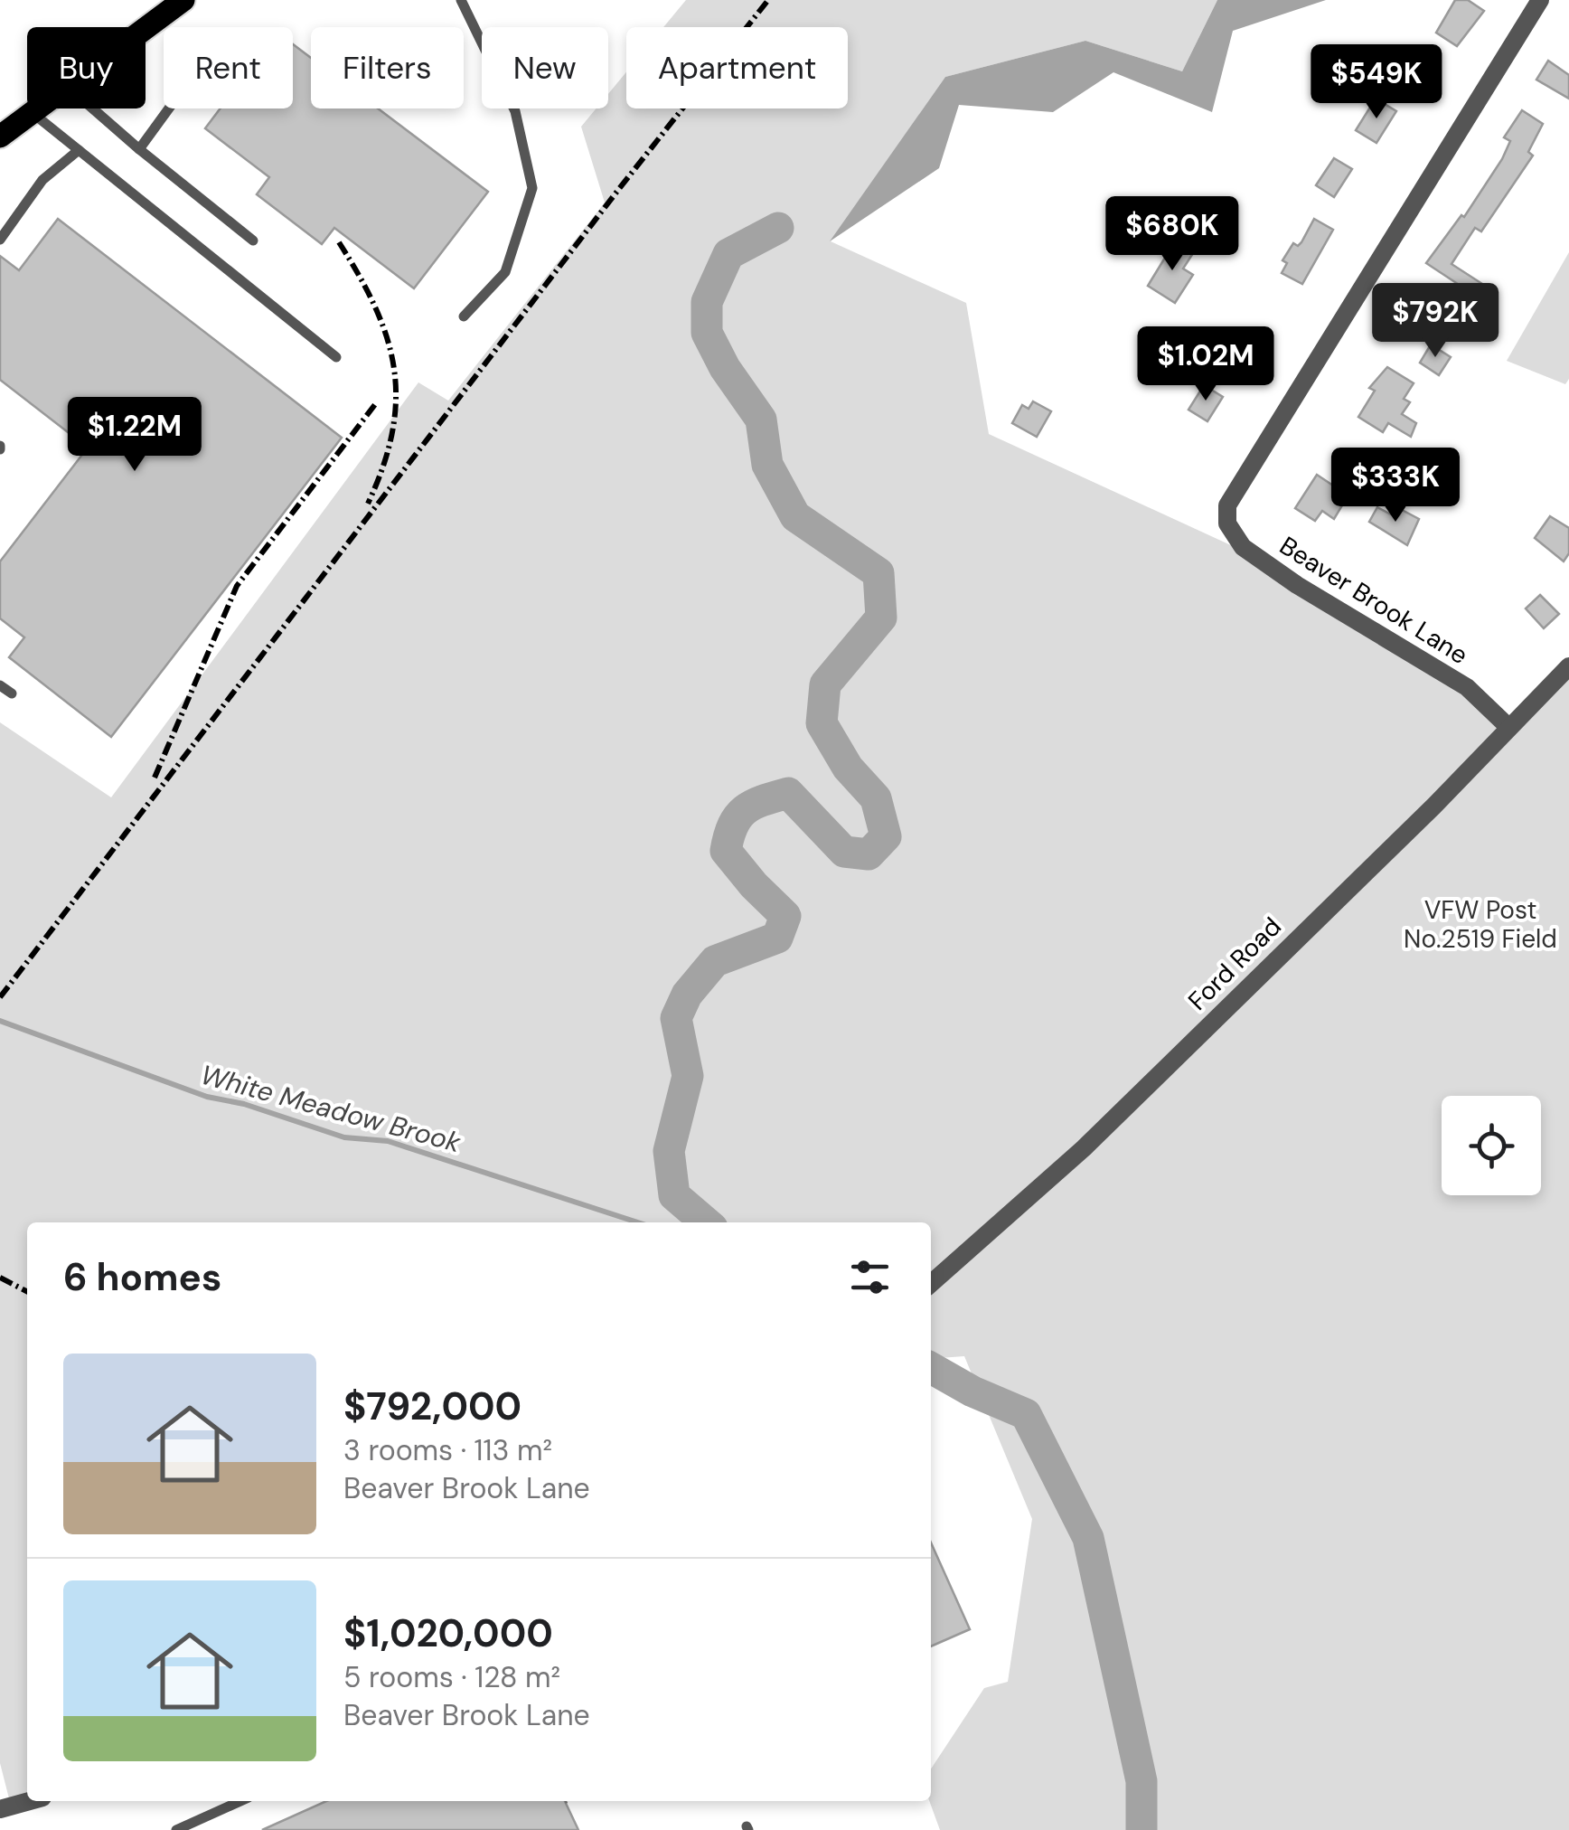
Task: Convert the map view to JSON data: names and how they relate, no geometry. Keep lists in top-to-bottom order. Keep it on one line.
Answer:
{"streets":{"street":["Beaver Brook Lane","Ford Road"]},"crossings":[["Beaver Brook Lane","Ford Road"]],"water":["White Meadow Brook"],"parks":["VFW Post No.2519 Field"],"page":{"chip":["Buy","Rent","Filters","New","Apartment"],"price":["$549K","$680K","$792K","$1.02M","$1.22M","$333K"],"heading":"6 homes","list":[{"name":"$792,000","note":"3 rooms · 113 m² · Beaver Brook Lane"},{"name":"$1,020,000","note":"5 rooms · 128 m² · Beaver Brook Lane"}]}}
